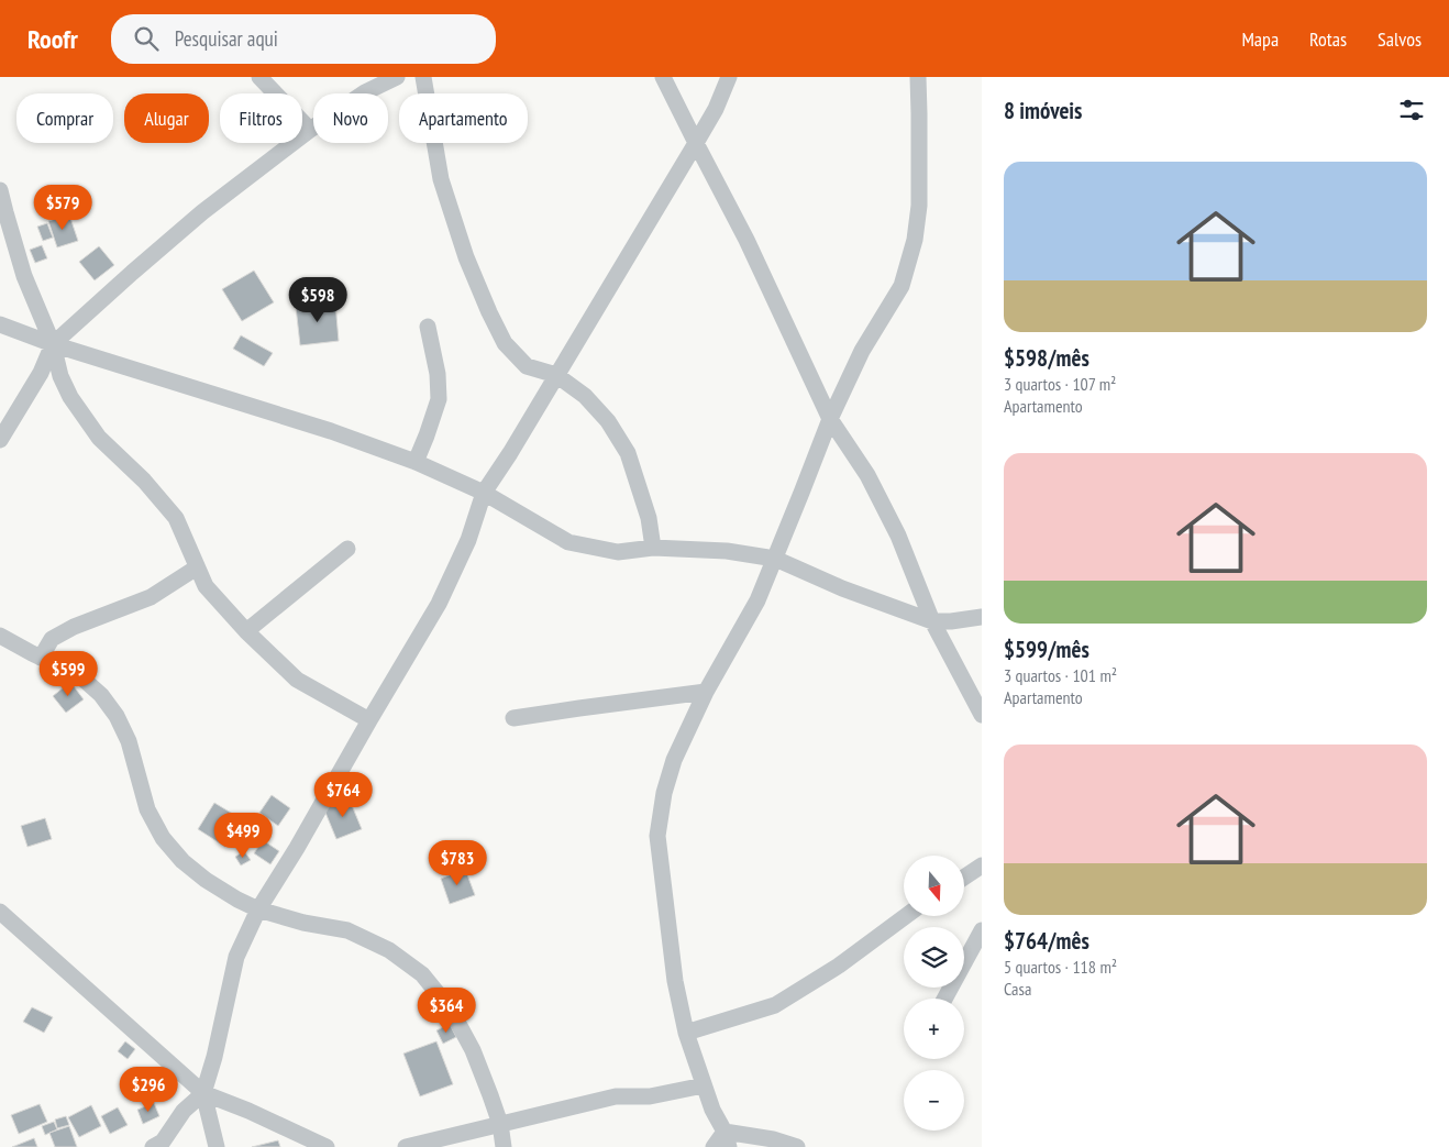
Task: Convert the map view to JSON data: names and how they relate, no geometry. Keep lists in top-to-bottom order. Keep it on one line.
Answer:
{"north":"bottom","page":{"header":"Roofr","search":"Pesquisar aqui","nav":["Mapa","Rotas","Salvos"],"heading":"8 imóveis","chip":["Comprar","Alugar","Filtros","Novo","Apartamento"],"list":[{"name":"$598/mês","note":"3 quartos · 107 m² · Apartamento"},{"name":"$599/mês","note":"3 quartos · 101 m² · Apartamento"},{"name":"$764/mês","note":"5 quartos · 118 m² · Casa"}],"price":["$579","$598","$599","$764","$499","$783","$364","$296"],"map_buttons":["+","−"]}}
